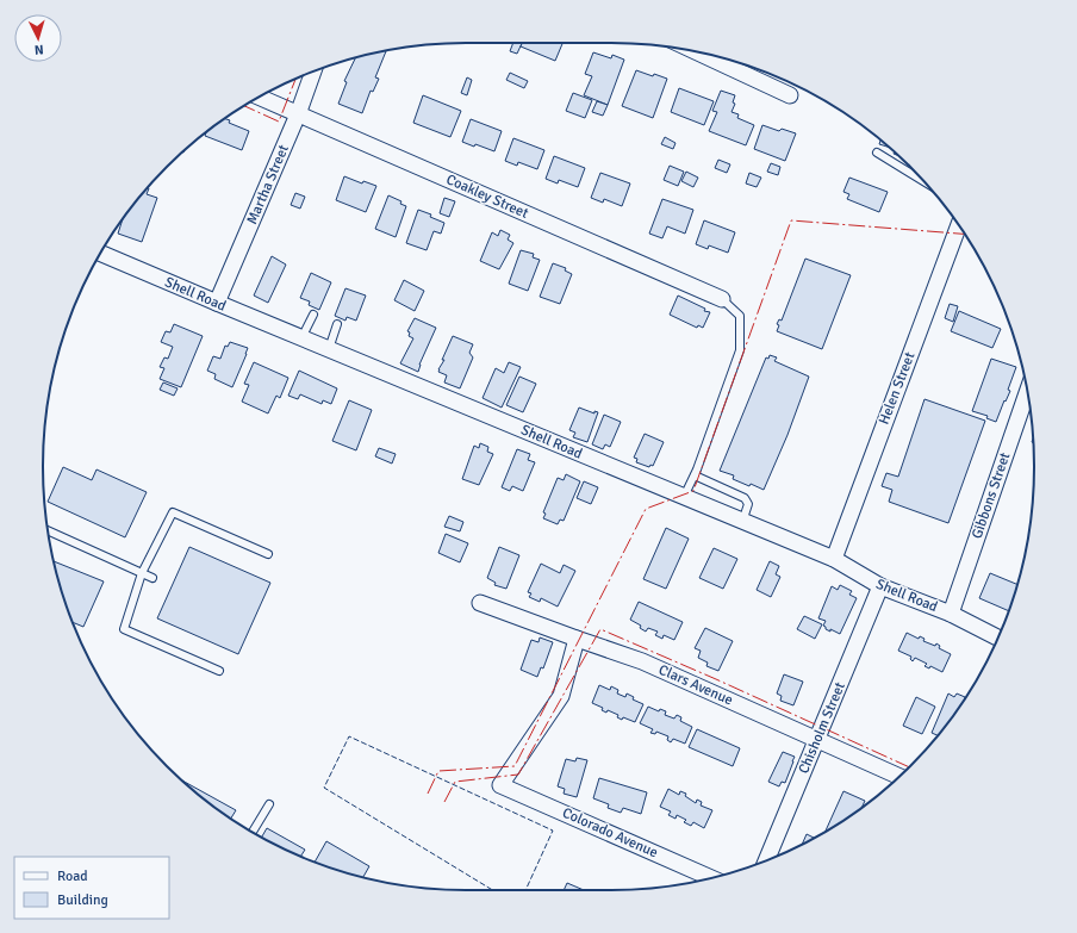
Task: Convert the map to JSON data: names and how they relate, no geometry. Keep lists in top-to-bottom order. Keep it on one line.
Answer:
{"streets":{"street":["Martha Street","Coakley Street","Shell Road","Helen Street","Gibbons Street","Clars Avenue","Chisholm Street","Colorado Avenue"]},"crossings":[["Martha Street","Coakley Street"],["Martha Street","Shell Road"],["Shell Road","Helen Street"],["Shell Road","Gibbons Street"],["Shell Road","Chisholm Street"],["Clars Avenue","Chisholm Street"],["Clars Avenue","Colorado Avenue"]],"legend":["Road","Building"],"north":"bottom"}
